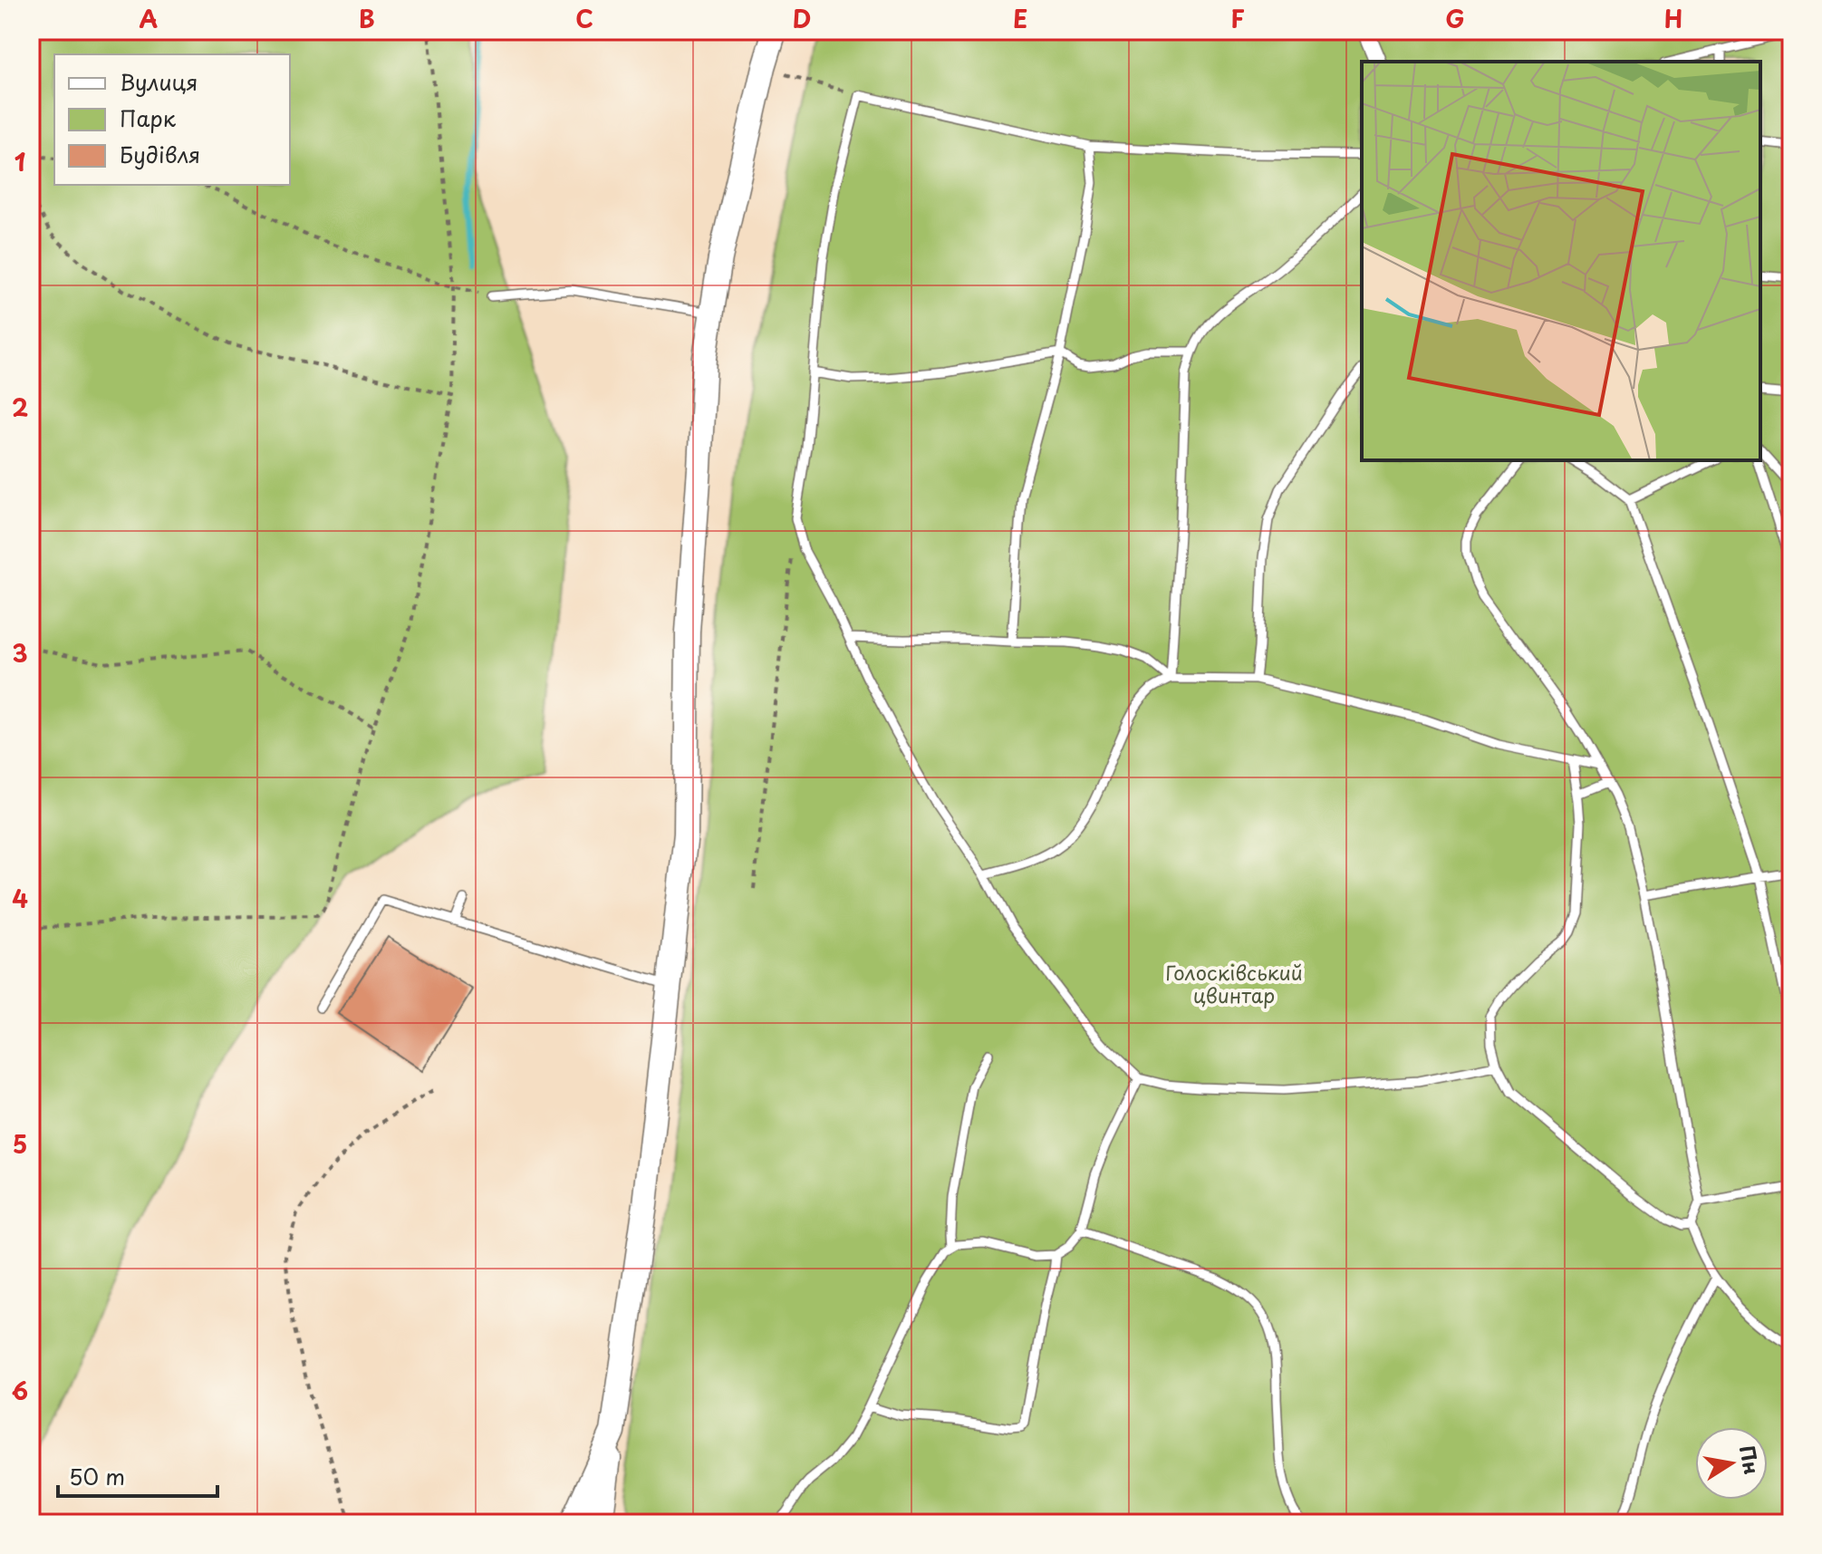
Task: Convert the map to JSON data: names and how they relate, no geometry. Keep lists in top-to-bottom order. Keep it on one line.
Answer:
{"parks":["Голосківський цвинтар"],"legend":["Вулиця","Парк","Будівля"],"scale_bar":"50 m","north":"right","grid":{"columns":["A","B","C","D","E","F","G","H"],"rows":["1","2","3","4","5","6"]}}
